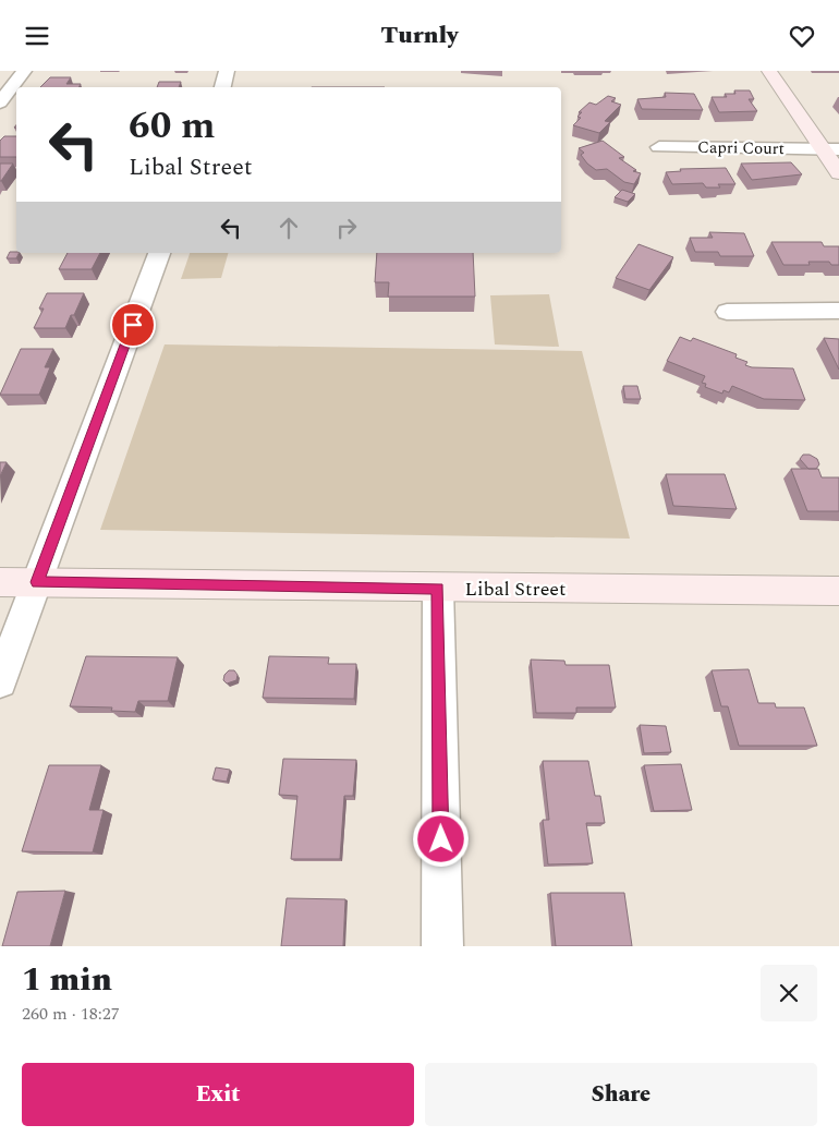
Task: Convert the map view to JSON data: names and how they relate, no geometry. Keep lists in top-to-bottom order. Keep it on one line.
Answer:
{"streets":{"street":["Capri Court","Libal Street"]},"page":{"header":"Turnly","turn":["60 m","Libal Street"],"heading":["1 min","260 m · 18:27"],"buttons":["Exit","Share"]}}
